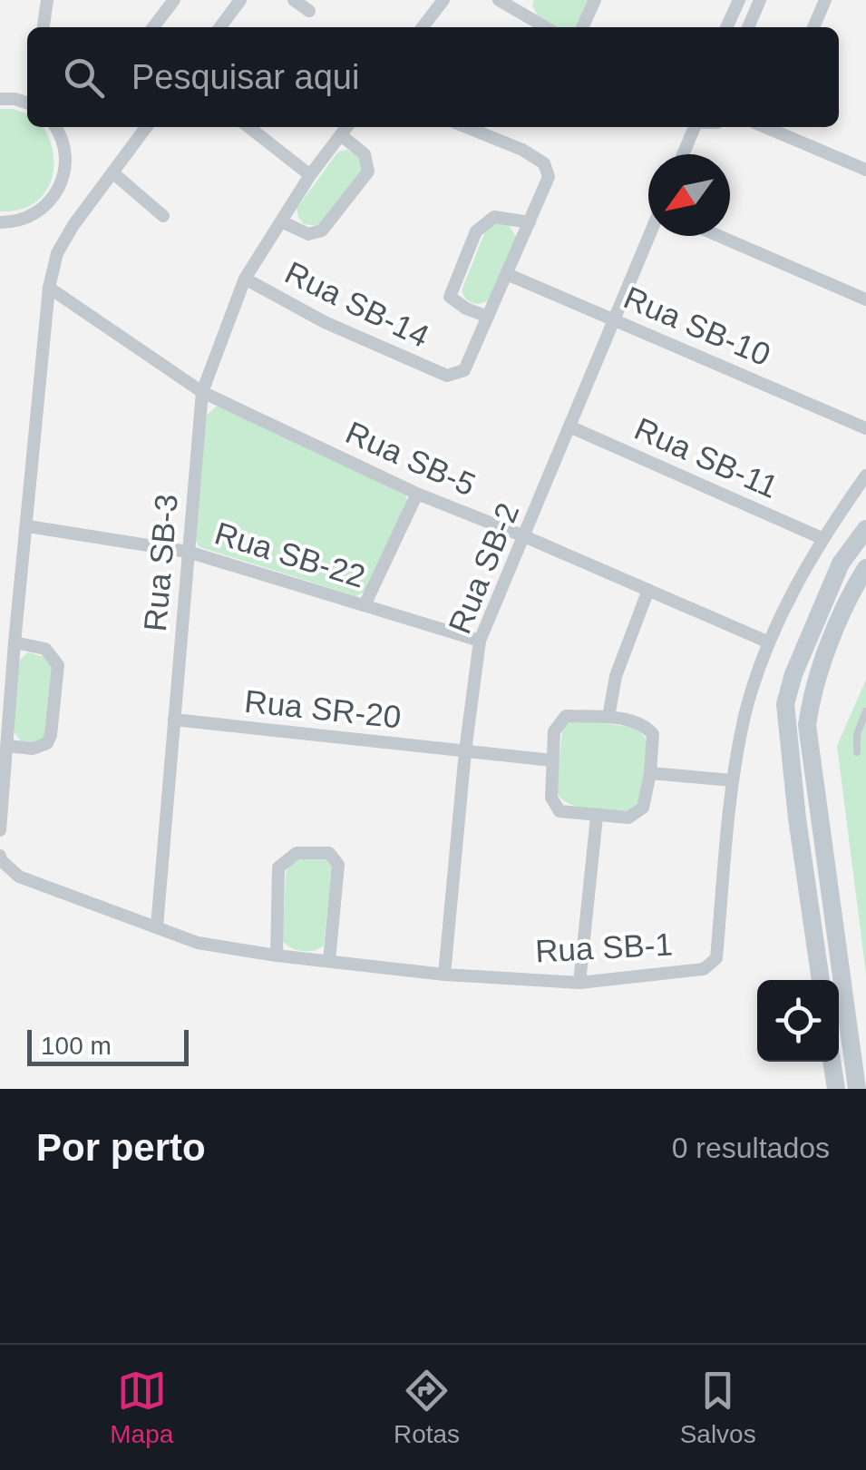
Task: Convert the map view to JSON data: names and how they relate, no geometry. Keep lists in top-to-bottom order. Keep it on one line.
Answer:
{"streets":{"street":["Rua SB-14","Rua SB-10","Rua SB-11","Rua SB-5","Rua SB-22","Rua SB-3","Rua SB-2","Rua SR-20","Rua SB-1"]},"crossings":[["Rua SB-14","Rua SB-3"],["Rua SB-10","Rua SB-2"],["Rua SB-11","Rua SB-2"],["Rua SB-11","Rua SB-1"],["Rua SB-5","Rua SB-3"],["Rua SB-5","Rua SB-2"],["Rua SB-5","Rua SB-1"],["Rua SB-22","Rua SB-3"],["Rua SB-22","Rua SB-2"],["Rua SB-3","Rua SR-20"],["Rua SB-3","Rua SB-1"],["Rua SB-2","Rua SR-20"],["Rua SB-2","Rua SB-1"]],"scale_bar":"100 m","north":"bottom left","page":{"search":"Pesquisar aqui","scale":"100 m","heading":["Por perto","0 resultados"],"nav":["Mapa","Rotas","Salvos"]}}
